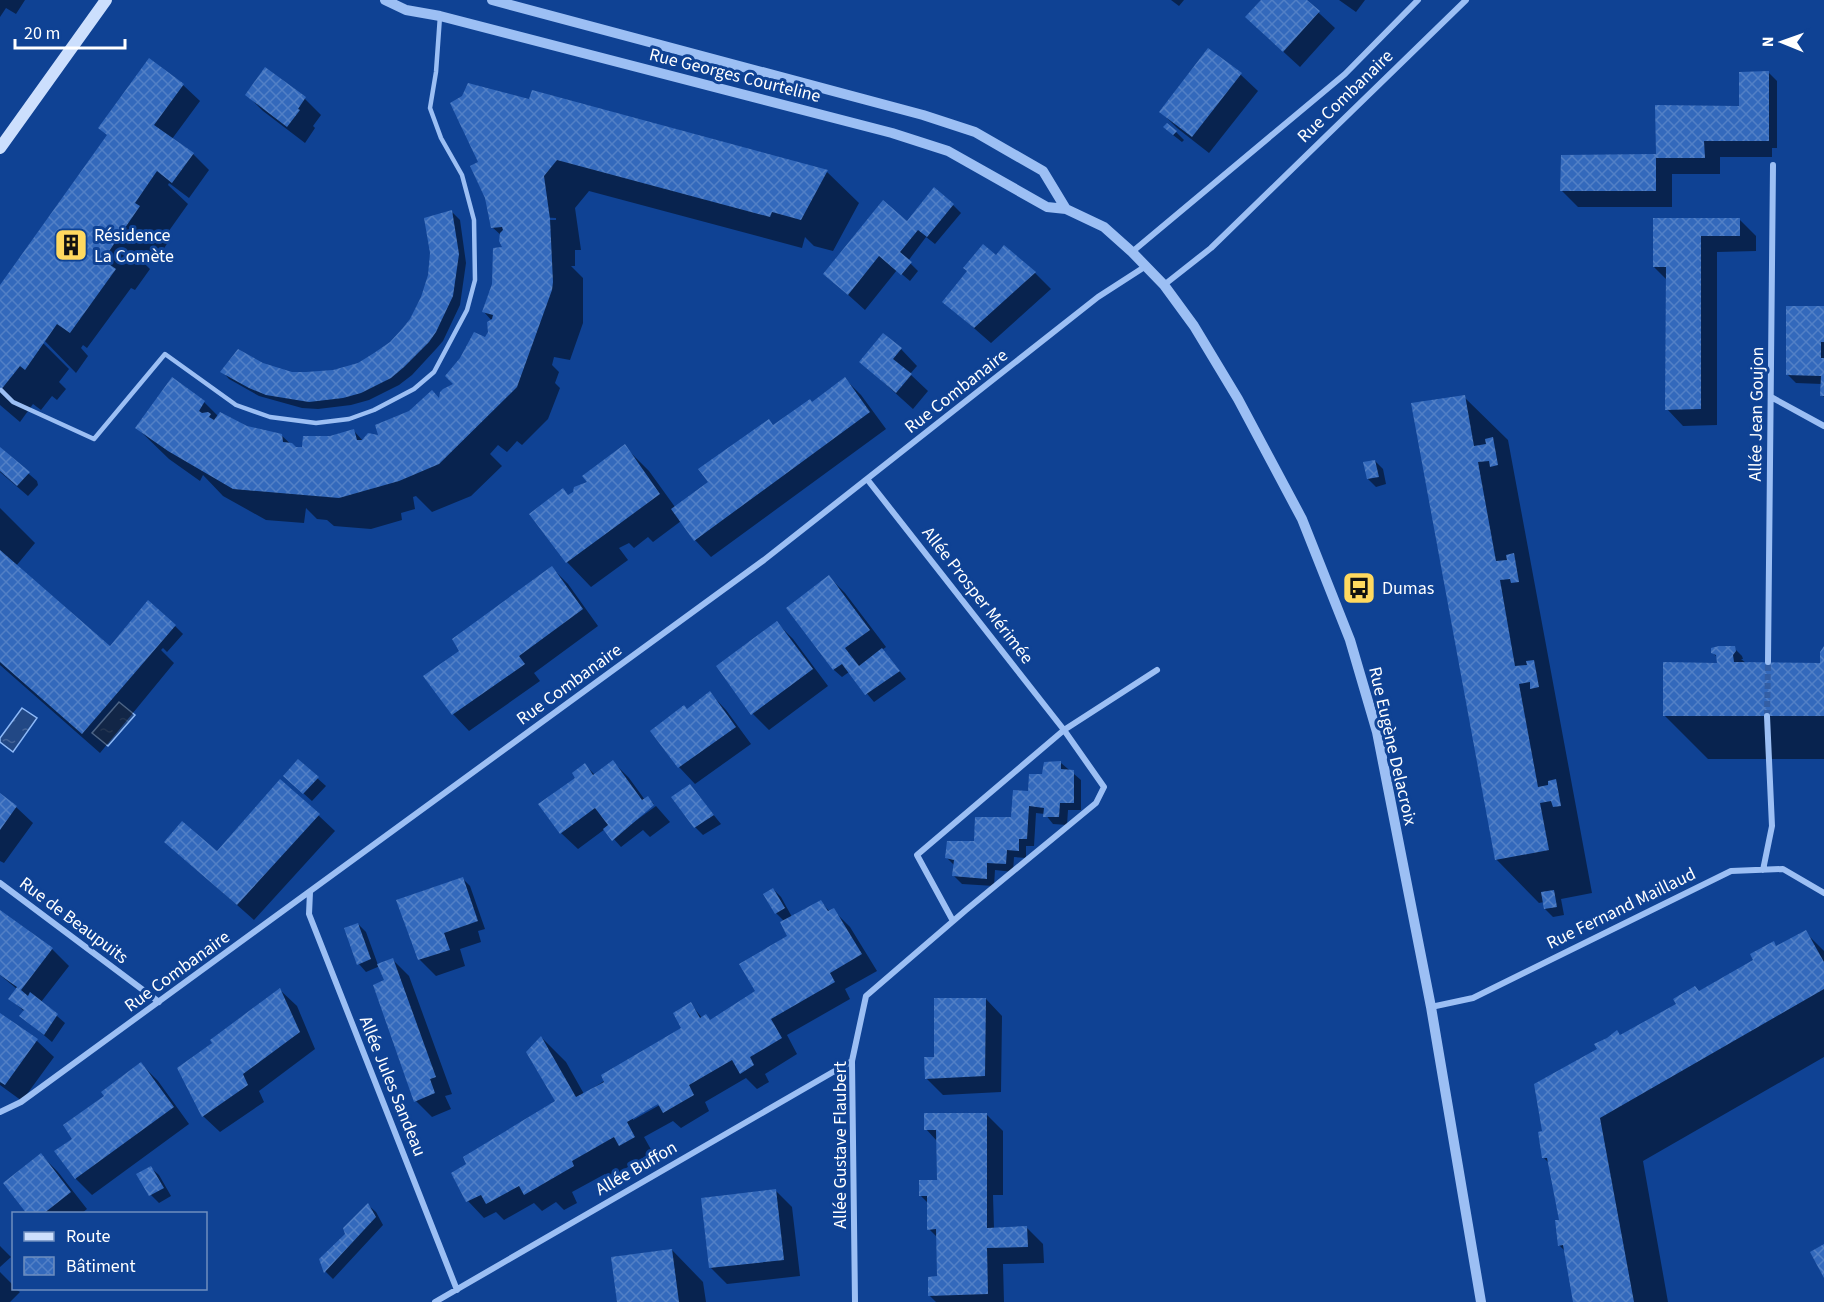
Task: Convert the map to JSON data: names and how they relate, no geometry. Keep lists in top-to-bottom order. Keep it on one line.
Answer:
{"streets":{"street":["Rue Georges Courteline","Rue Combanaire","Allée Jean Goujon","Allée Prosper Mérimée","Rue Eugène Delacroix","Rue Fernand Maillaud","Rue de Beaupuits","Allée Jules Sandeau","Allée Gustave Flaubert","Allée Buffon"]},"crossings":[["Rue Georges Courteline","Rue Combanaire"],["Rue Georges Courteline","Rue Eugène Delacroix"],["Rue Combanaire","Allée Prosper Mérimée"],["Rue Combanaire","Rue Eugène Delacroix"],["Rue Combanaire","Rue de Beaupuits"],["Rue Combanaire","Allée Jules Sandeau"],["Allée Prosper Mérimée","Allée Gustave Flaubert"],["Rue Eugène Delacroix","Rue Fernand Maillaud"],["Allée Jules Sandeau","Allée Buffon"],["Allée Gustave Flaubert","Allée Buffon"]],"places":{"building":["Résidence La Comète"],"bus stop":["Dumas"]},"legend":["Route","Bâtiment"],"scale_bar":"20 m","north":"left"}
